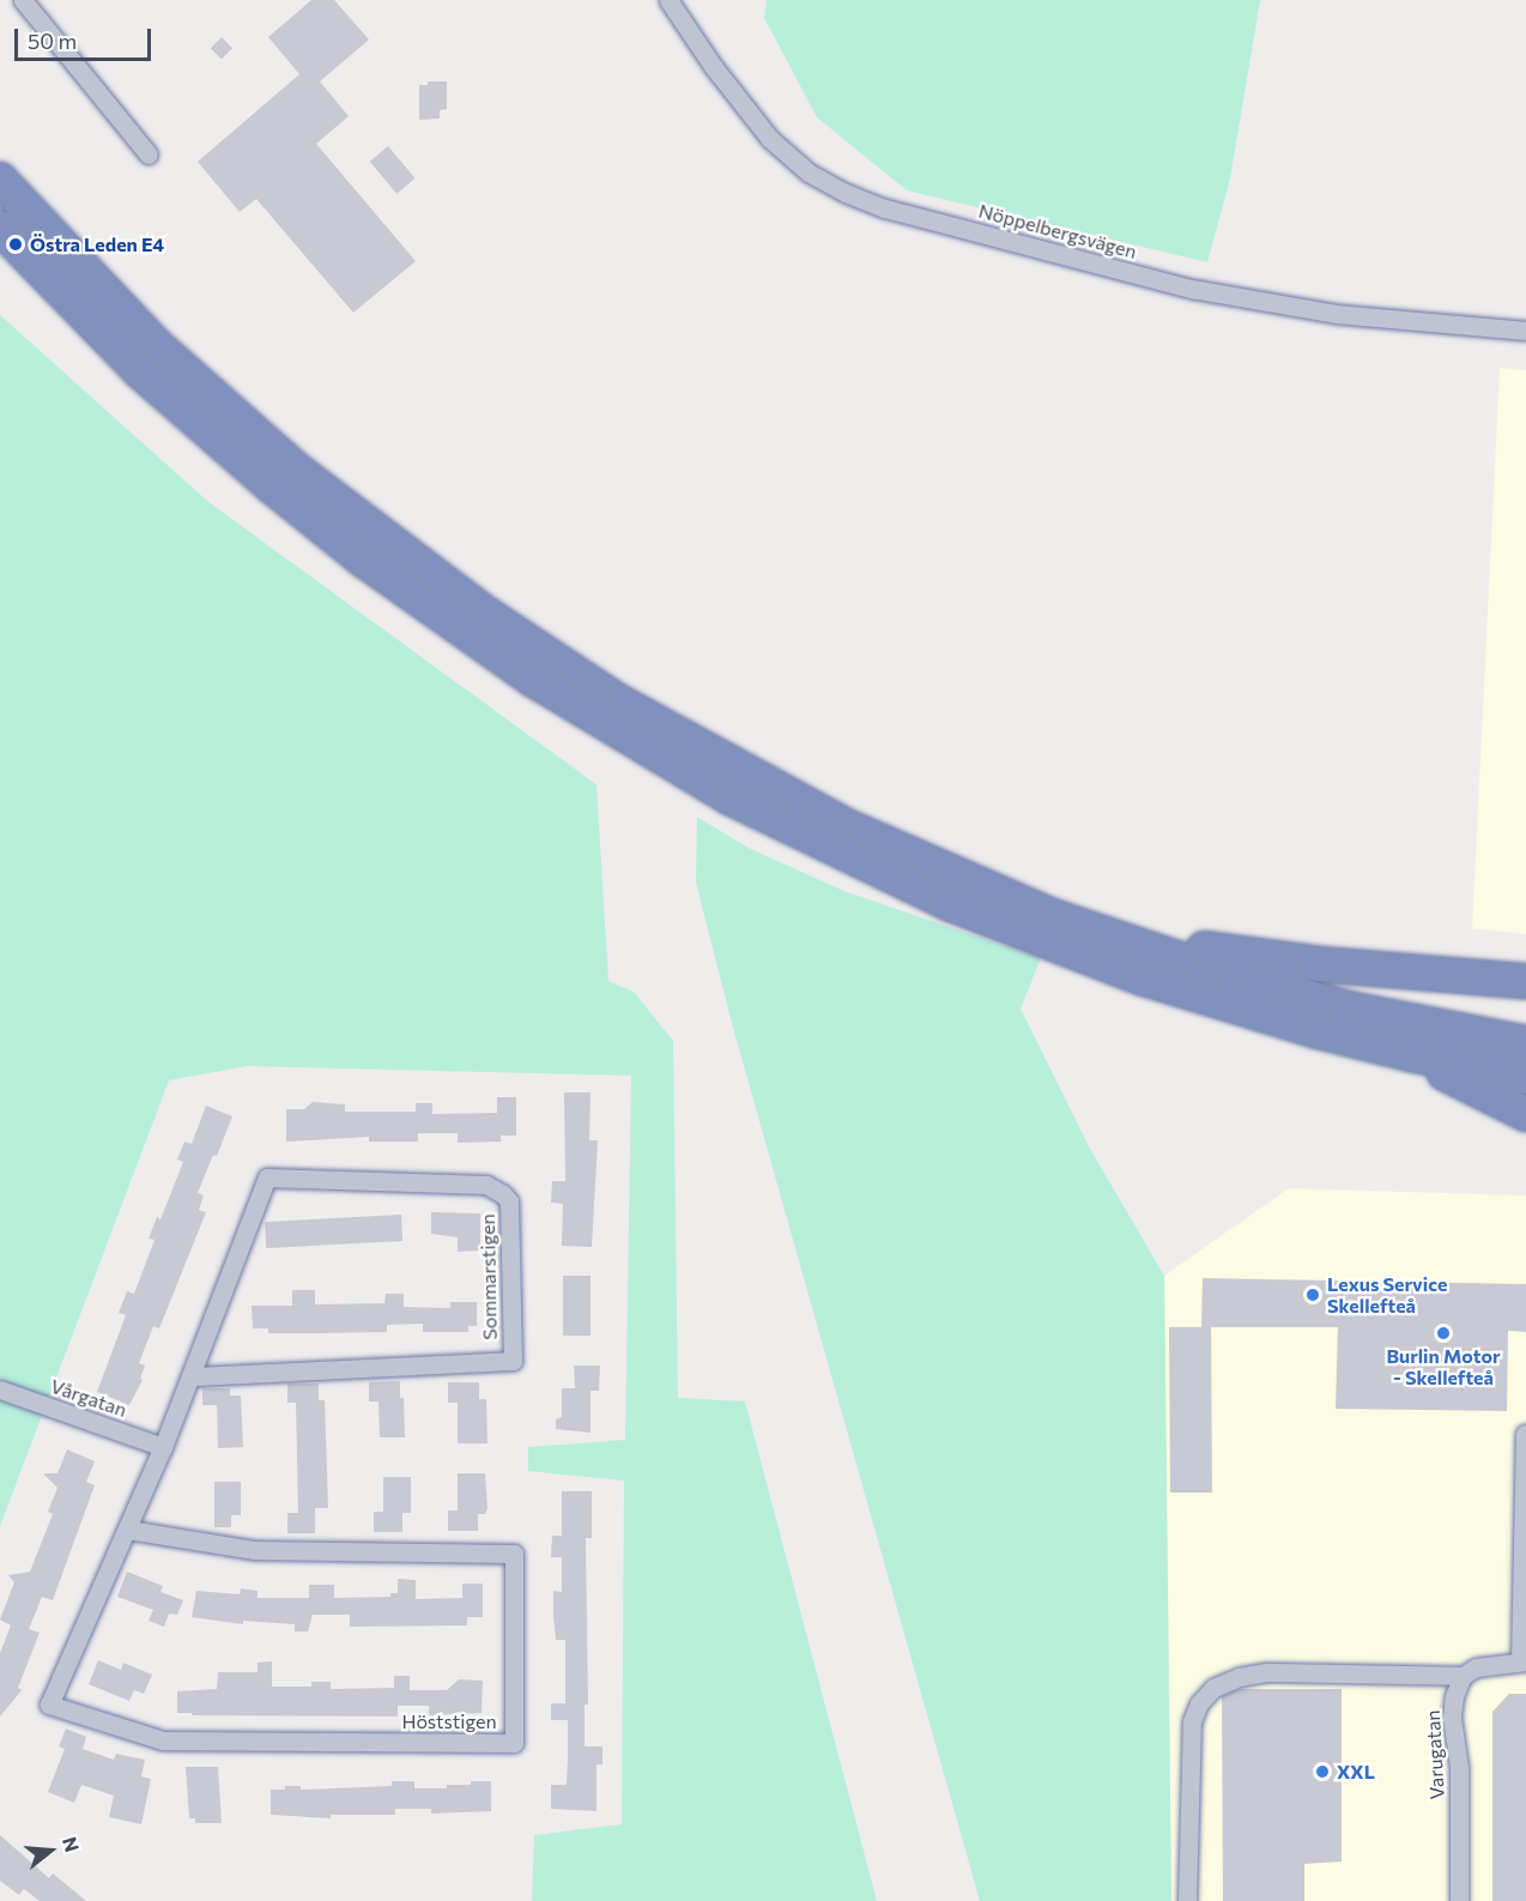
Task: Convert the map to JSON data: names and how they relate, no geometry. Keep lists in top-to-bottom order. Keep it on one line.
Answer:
{"streets":{"street":["Nöppelbergsvägen","Sommarstigen","Vårgatan","Höststigen","Varugatan"]},"crossings":[["Sommarstigen","Vårgatan"],["Sommarstigen","Höststigen"],["Vårgatan","Höststigen"]],"places":["Östra Leden E4","Lexus Service Skellefteå","Burlin Motor - Skellefteå","XXL"],"scale_bar":"50 m","north":"right"}
